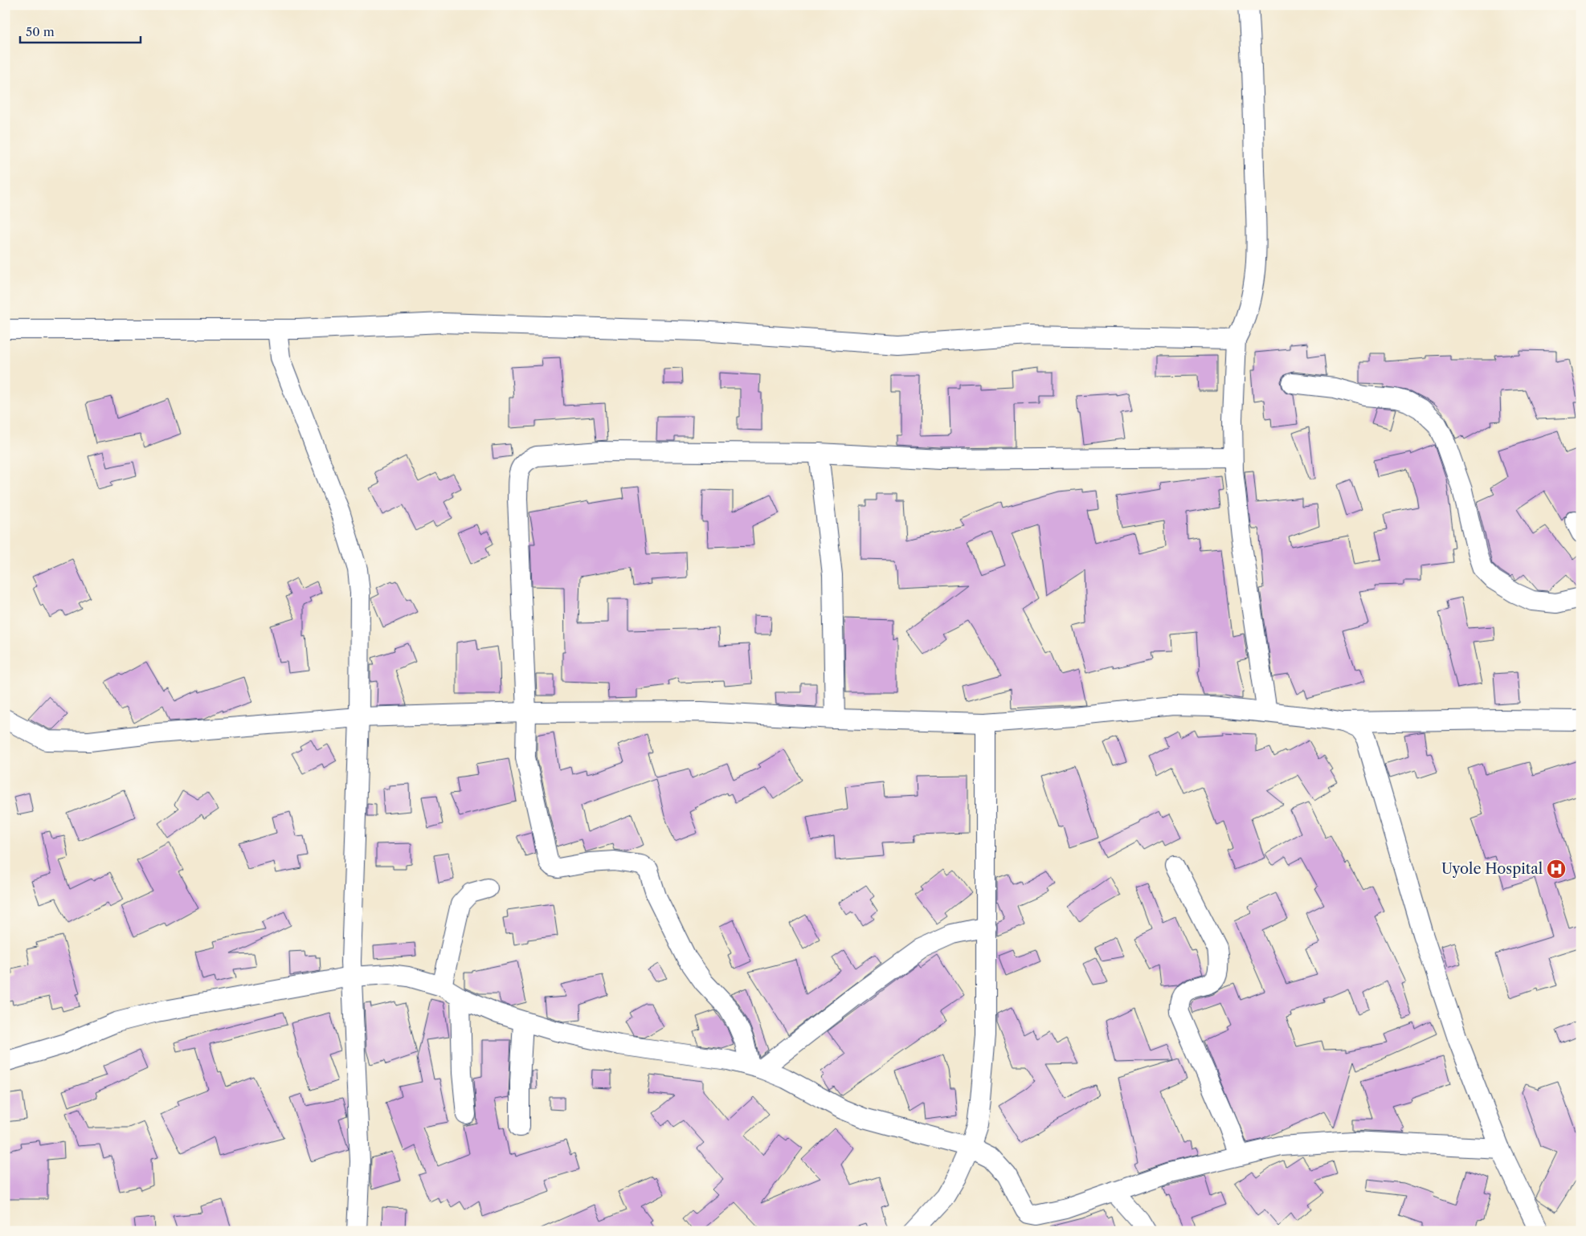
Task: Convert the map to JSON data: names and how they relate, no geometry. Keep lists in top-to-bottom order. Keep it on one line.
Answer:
{"places":{"hospital":["Uyole Hospital"]},"scale_bar":"50 m"}
